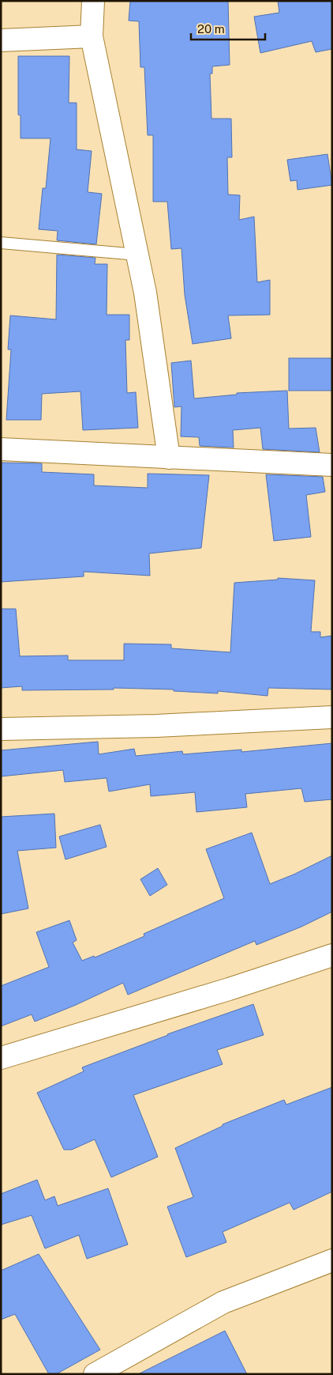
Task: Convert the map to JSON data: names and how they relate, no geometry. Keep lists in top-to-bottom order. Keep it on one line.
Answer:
{"scale_bar":"20 m"}
